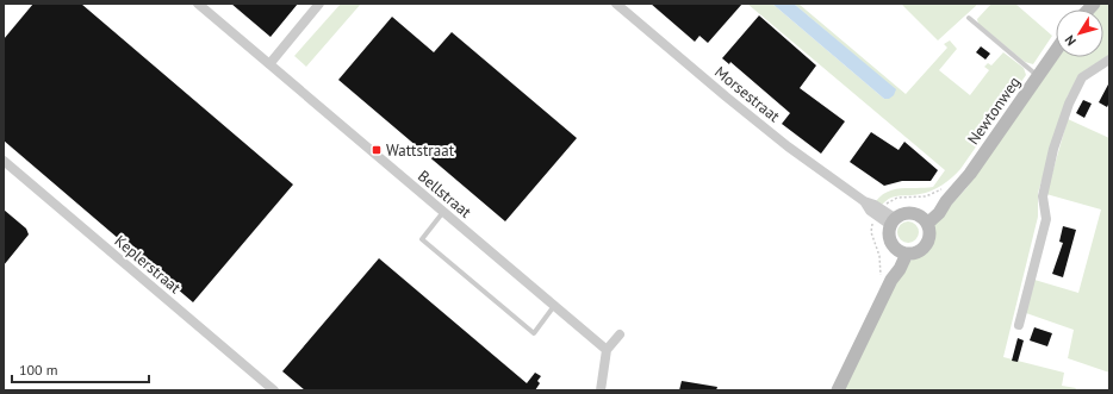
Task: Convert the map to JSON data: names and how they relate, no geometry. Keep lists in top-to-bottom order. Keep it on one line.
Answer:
{"streets":{"main road":["Newtonweg"],"street":["Morsestraat","Bellstraat","Keplerstraat"]},"crossings":[["Morsestraat","Newtonweg"]],"places":{"transit":["Wattstraat"]},"scale_bar":"100 m","north":"bottom left"}
